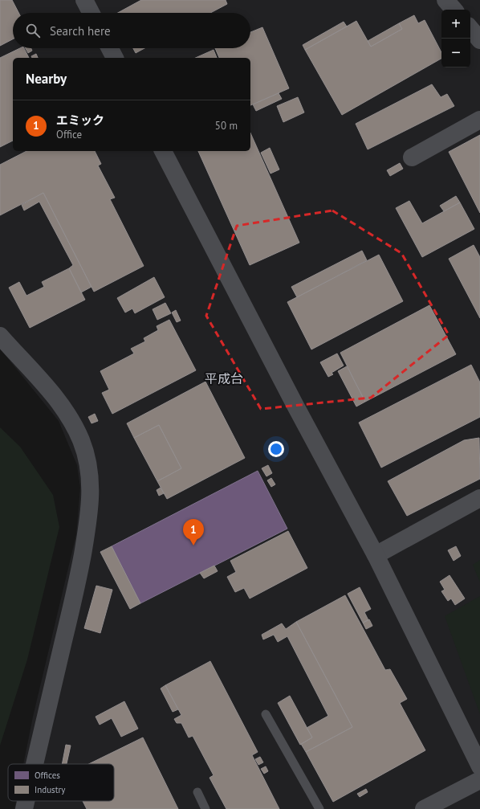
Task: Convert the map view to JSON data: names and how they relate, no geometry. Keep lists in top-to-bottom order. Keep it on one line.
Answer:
{"districts":["平成台"],"legend":["Offices","Industry"],"page":{"map_buttons":["+","−"],"search":"Search here","heading":"Nearby","list":[{"mark":"1","name":"エミック","note":"Office","value":"50 m"}],"pins":"1"}}
